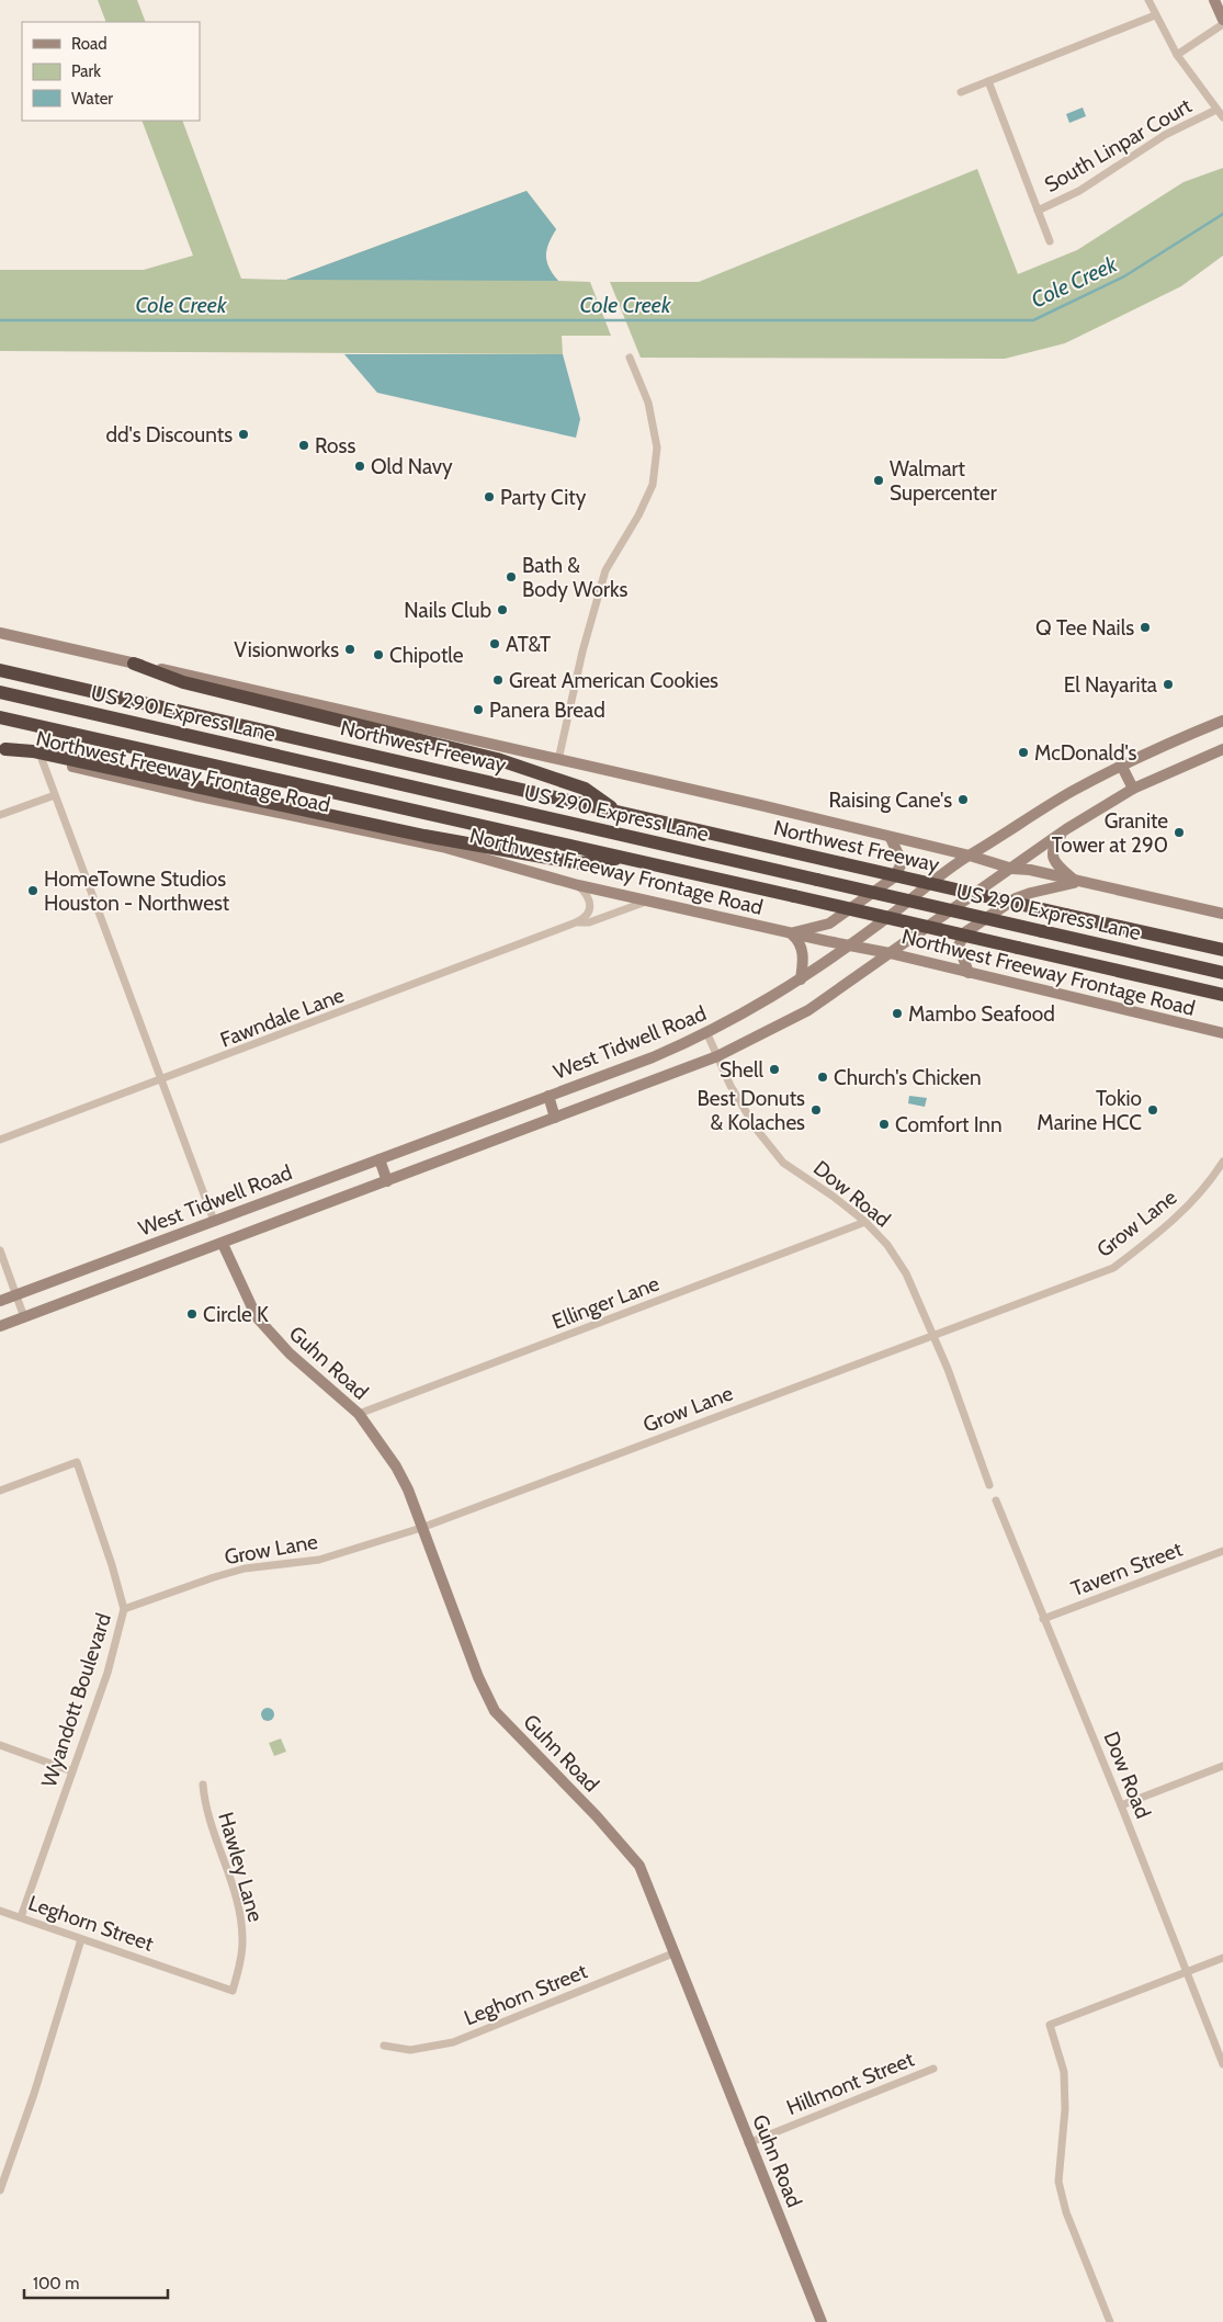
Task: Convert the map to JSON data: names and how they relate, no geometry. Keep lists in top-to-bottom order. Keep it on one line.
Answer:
{"streets":{"highway":["US 290 Express Lane","Northwest Freeway"],"main road":["Northwest Freeway Frontage Road","West Tidwell Road","Guhn Road"],"street":["South Linpar Court","Fawndale Lane","Dow Road","Grow Lane","Ellinger Lane","Tavern Street","Wyandott Boulevard","Hawley Lane","Leghorn Street","Hillmont Street"]},"crossings":[["Northwest Freeway Frontage Road","Fawndale Lane"],["Northwest Freeway Frontage Road","West Tidwell Road"],["West Tidwell Road","Dow Road"],["West Tidwell Road","Guhn Road"],["Dow Road","Grow Lane"],["Dow Road","Ellinger Lane"],["Dow Road","Tavern Street"],["Grow Lane","Guhn Road"],["Grow Lane","Wyandott Boulevard"],["Ellinger Lane","Guhn Road"],["Guhn Road","Leghorn Street"],["Guhn Road","Hillmont Street"],["Wyandott Boulevard","Leghorn Street"],["Hawley Lane","Leghorn Street"]],"water":["Cole Creek"],"places":["dd's Discounts","Ross","Old Navy","Walmart Supercenter","Party City","Bath & Body Works","Nails Club","Q Tee Nails","AT&T","Visionworks","Chipotle","Great American Cookies","El Nayarita","Panera Bread","McDonald's","Raising Cane's","Granite Tower at 290","HomeTowne Studios Houston - Northwest","Mambo Seafood","Shell","Church's Chicken","Best Donuts & Kolaches","Tokio Marine HCC","Comfort Inn","Circle K"],"legend":["Road","Park","Water"],"scale_bar":"100 m"}
